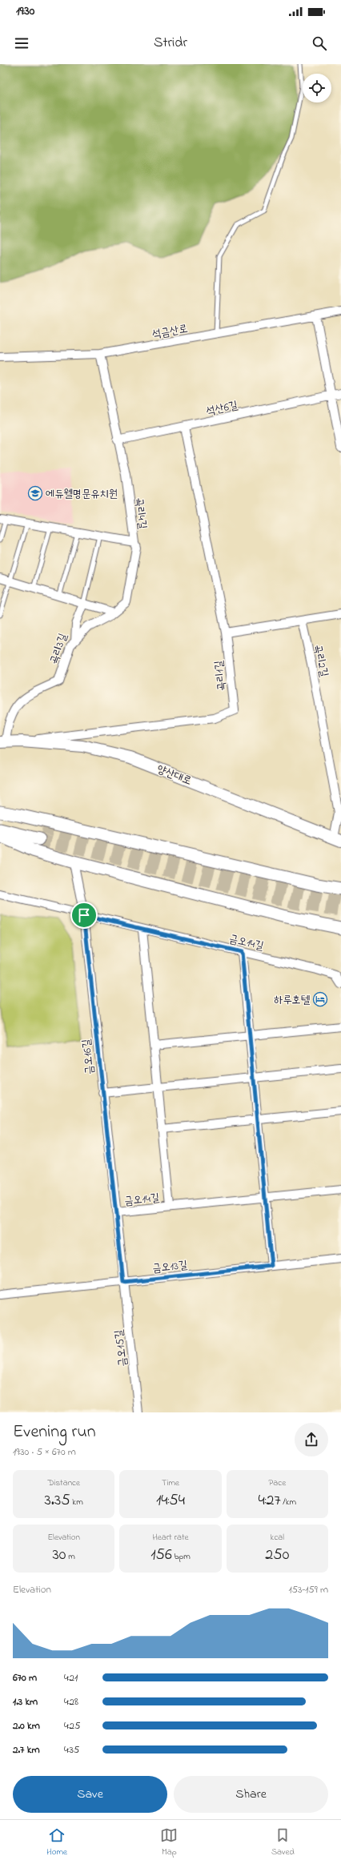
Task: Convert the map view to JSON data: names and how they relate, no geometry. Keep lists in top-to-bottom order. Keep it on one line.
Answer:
{"streets":{"main road":["양산대로"],"street":["석금산로","석산6길","곡리4길","곡리3길","곡리2길","곡리1길","금오14길","금오16길","금오13길","금오15길"]},"crossings":[["석금산로","곡리4길"],["석산6길","곡리4길"],["석산6길","곡리1길"],["곡리3길","양산대로"],["곡리2길","양산대로"],["곡리1길","양산대로"],["금오14길","금오16길"],["금오16길","금오13길"],["금오16길","금오15길"],["금오13길","금오15길"]],"places":{"school or university":["에듀웰명문유치원"],"hotel":["하루호텔"]},"page":{"status":"19:30","header":"Stridr","heading":["Evening run","19:30 · 5 × 670 m"],"stats":[["Distance","3.35 km"],["Time","14:54"],["Pace","4:27 /km"],["Elevation","30 m"],["Heart rate","156 bpm"],["kcal","250"]],"chart":["Elevation","153–159 m"],"list":[{"name":"670 m","note":"4:21"},{"name":"1.3 km","note":"4:28"},{"name":"2.0 km","note":"4:25"},{"name":"2.7 km","note":"4:35"}],"buttons":["Save","Share"],"tabs":["Home","Map","Saved"]}}
